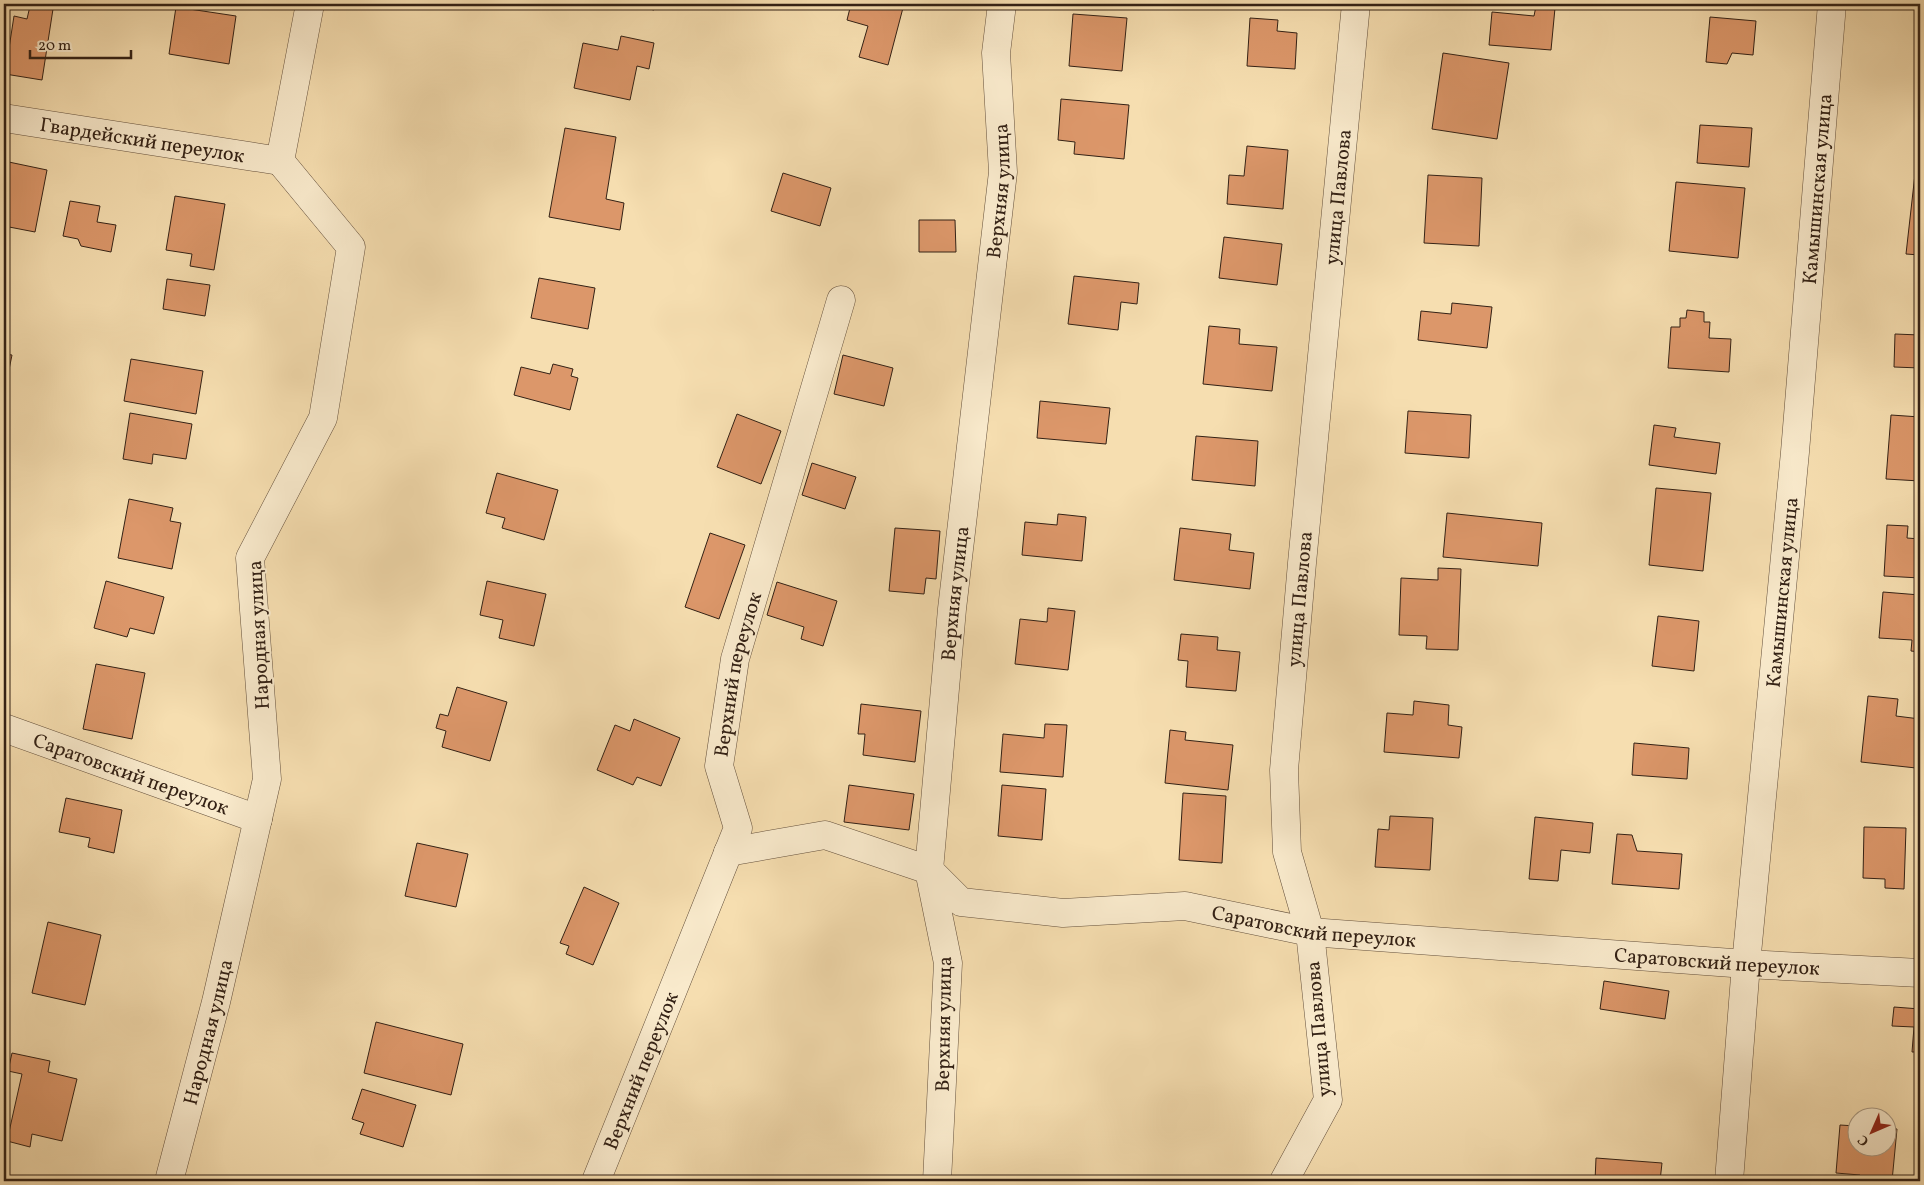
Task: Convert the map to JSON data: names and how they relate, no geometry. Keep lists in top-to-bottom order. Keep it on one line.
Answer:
{"streets":{"street":["Гвардейский переулок","Камышинская улица","Верхняя улица","улица Павлова","Народная улица","Верхний переулок","Саратовский переулок"]},"crossings":[["Гвардейский переулок","Народная улица"],["Камышинская улица","Саратовский переулок"],["Верхняя улица","Саратовский переулок"],["улица Павлова","Саратовский переулок"],["Народная улица","Саратовский переулок"],["Верхний переулок","Саратовский переулок"]],"scale_bar":"20 m","north":"bottom left"}
